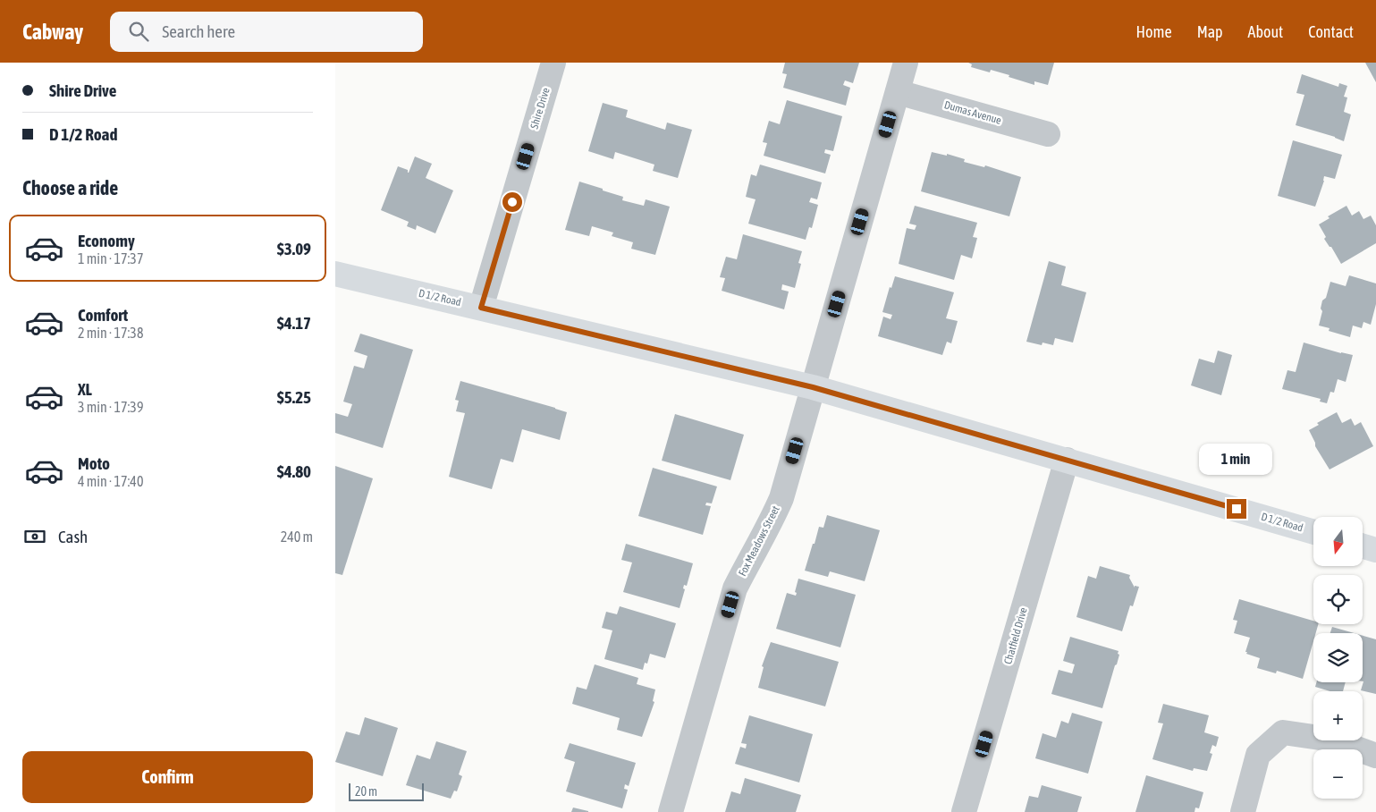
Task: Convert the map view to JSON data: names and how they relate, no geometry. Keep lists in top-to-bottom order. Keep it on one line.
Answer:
{"streets":{"main road":["D 1/2 Road"],"street":["Shire Drive","Dumas Avenue","Fox Meadows Street","Chatfield Drive"]},"crossings":[["Shire Drive","D 1/2 Road"],["Dumas Avenue","Fox Meadows Street"],["D 1/2 Road","Fox Meadows Street"],["D 1/2 Road","Chatfield Drive"]],"scale_bar":"20 m","north":"bottom","page":{"header":"Cabway","search":"Search here","nav":["Home","Map","About","Contact"],"banner":["Shire Drive","D 1/2 Road"],"heading":"Choose a ride","list":[{"name":"Economy","note":"1 min · 17:37","value":"$3.09"},{"name":"Comfort","note":"2 min · 17:38","value":"$4.17"},{"name":"XL","note":"3 min · 17:39","value":"$5.25"},{"name":"Moto","note":"4 min · 17:40","value":"$4.80"}],"bubble":"1 min","pay":["Cash","240 m"],"map_buttons":["+","−"],"buttons":"Confirm","scale":"20 m"}}
